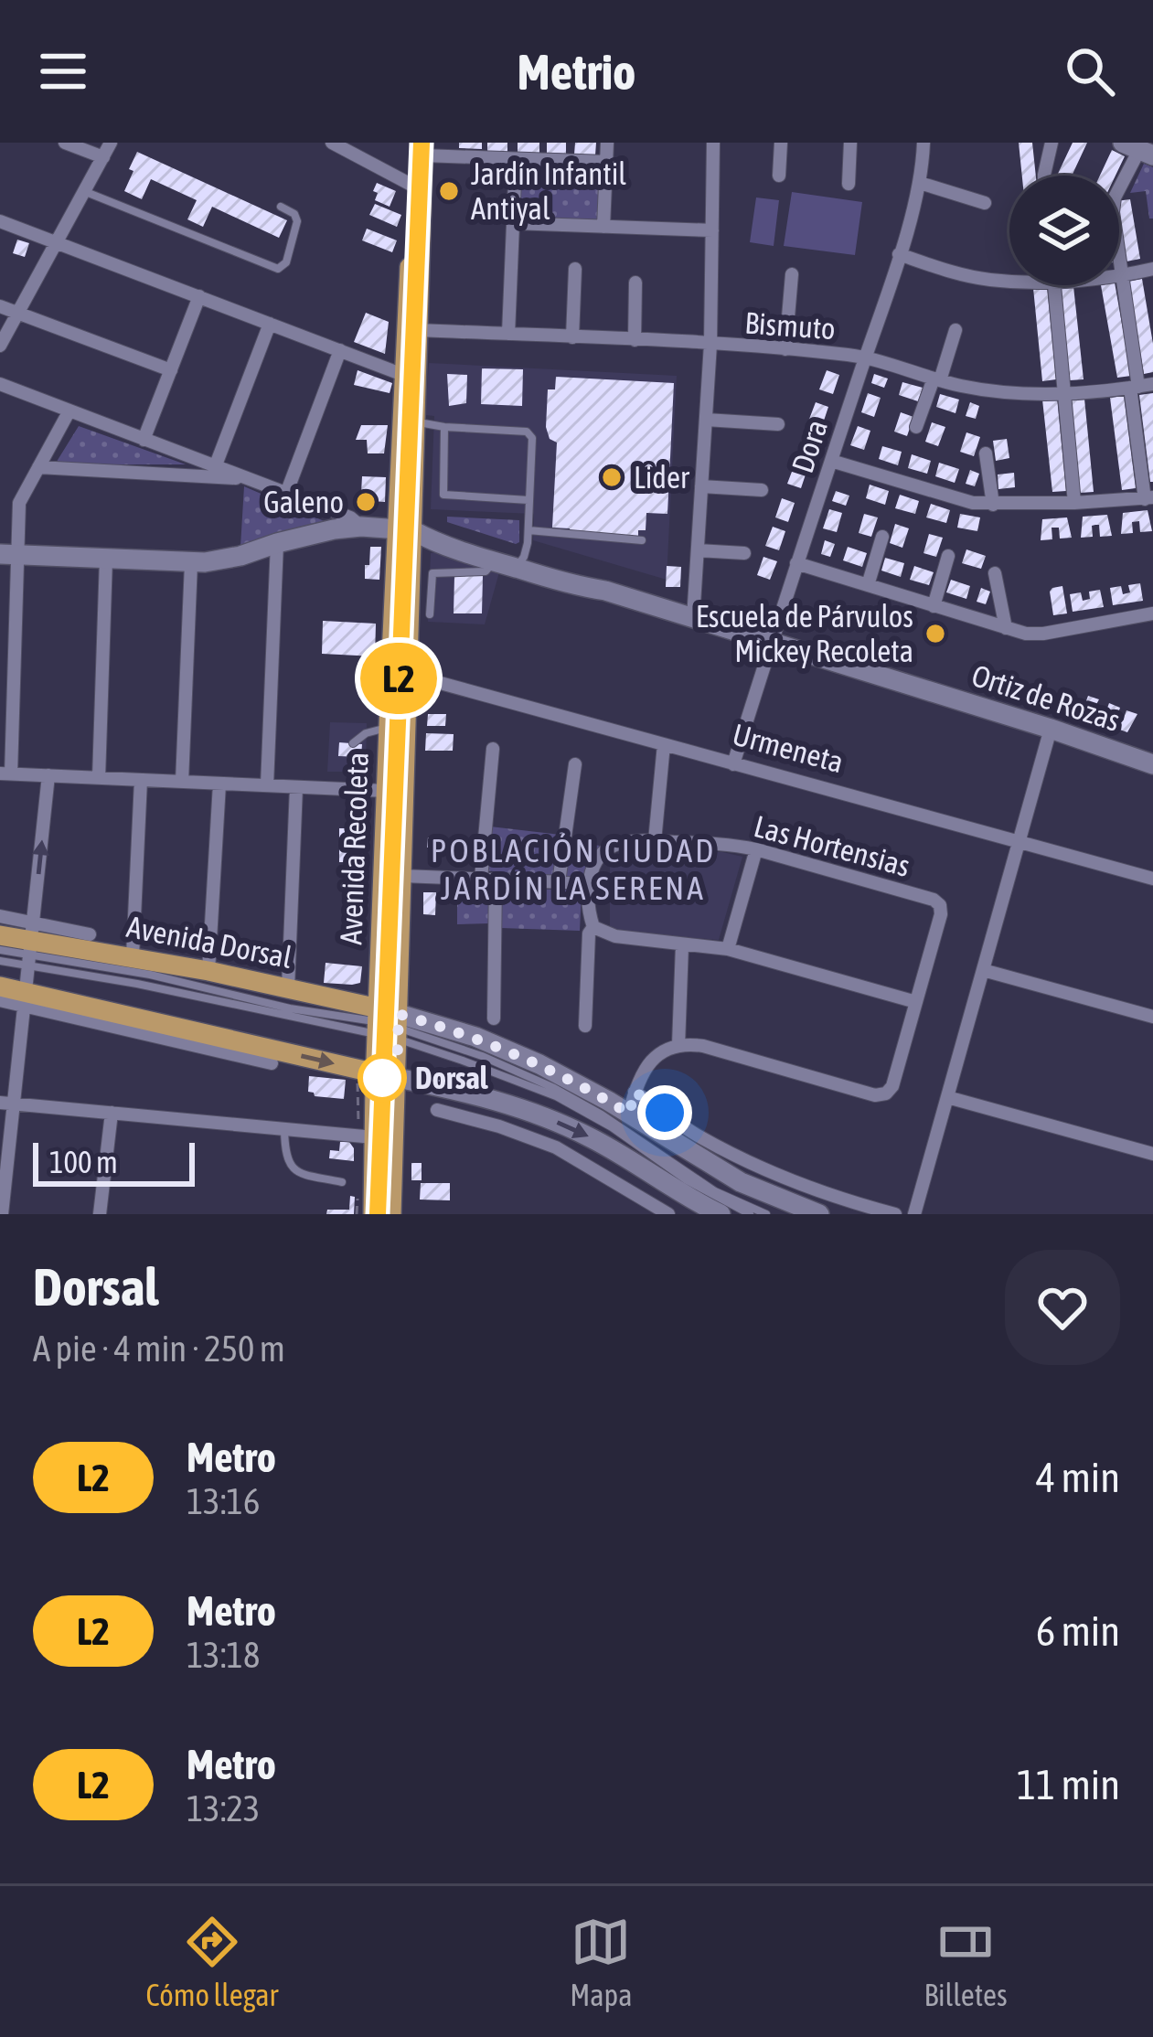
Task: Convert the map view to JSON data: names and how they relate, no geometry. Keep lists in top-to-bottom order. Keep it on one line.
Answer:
{"streets":{"main road":["Avenida Recoleta","Avenida Dorsal"],"street":["Bismuto","Dora","Ortiz de Rozas","Urmeneta","Las Hortensias"]},"crossings":[["Bismuto","Dora"],["Bismuto","Avenida Recoleta"],["Dora","Ortiz de Rozas"],["Dora","Urmeneta"],["Ortiz de Rozas","Avenida Recoleta"],["Urmeneta","Avenida Recoleta"],["Avenida Recoleta","Avenida Dorsal"]],"districts":["POBLACIÓN CIUDAD JARDÍN LA SERENA"],"places":["Jardín Infantil Antiyal","Lider","Galeno","Escuela de Párvulos Mickey Recoleta","Dorsal"],"lines":["metro line L2"],"scale_bar":"100 m","page":{"header":"Metrio","on_map":"L2","scale":"100 m","heading":["Dorsal","A pie · 4 min · 250 m"],"list":[{"mark":"L2","name":"Metro","note":"13:16","value":"4 min"},{"mark":"L2","name":"Metro","note":"13:18","value":"6 min"},{"mark":"L2","name":"Metro","note":"13:23","value":"11 min"}],"tabs":["Cómo llegar","Mapa","Billetes"]}}
